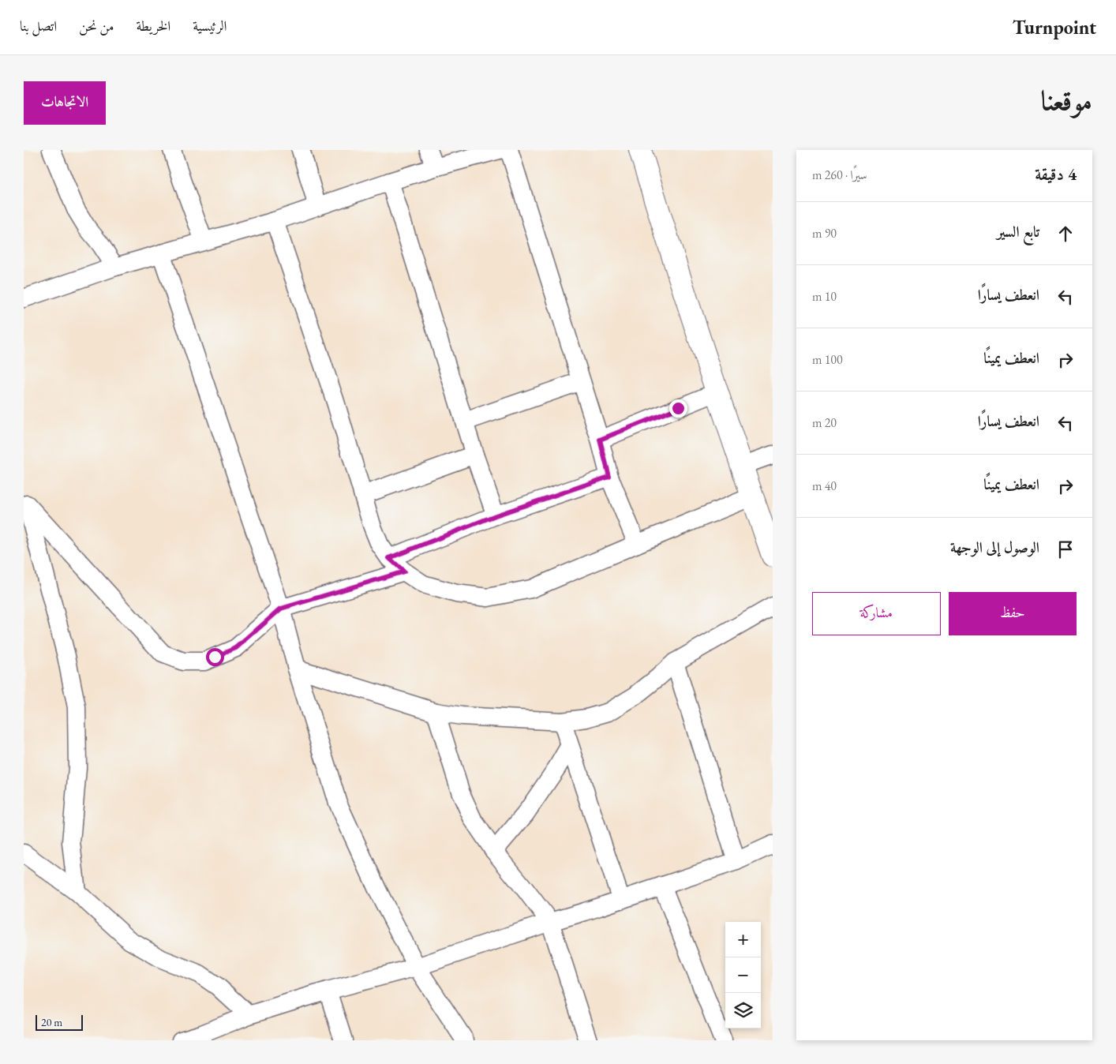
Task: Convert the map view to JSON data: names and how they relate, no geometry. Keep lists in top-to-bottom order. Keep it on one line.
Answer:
{"scale_bar":"20 m","page":{"header":"Turnpoint","nav":["الرئيسية","الخريطة","من نحن","اتصل بنا"],"title":"موقعنا","buttons":["الاتجاهات",["حفظ","مشاركة"]],"heading":["4 دقيقة","سيرًا · 260 m"],"list":[["تابع السير","90 m"],["انعطف يسارًا","10 m"],["انعطف يمينًا","100 m"],["انعطف يسارًا","20 m"],["انعطف يمينًا","40 m"],"الوصول إلى الوجهة"],"map_buttons":["+","−"],"scale":"20 m"}}
